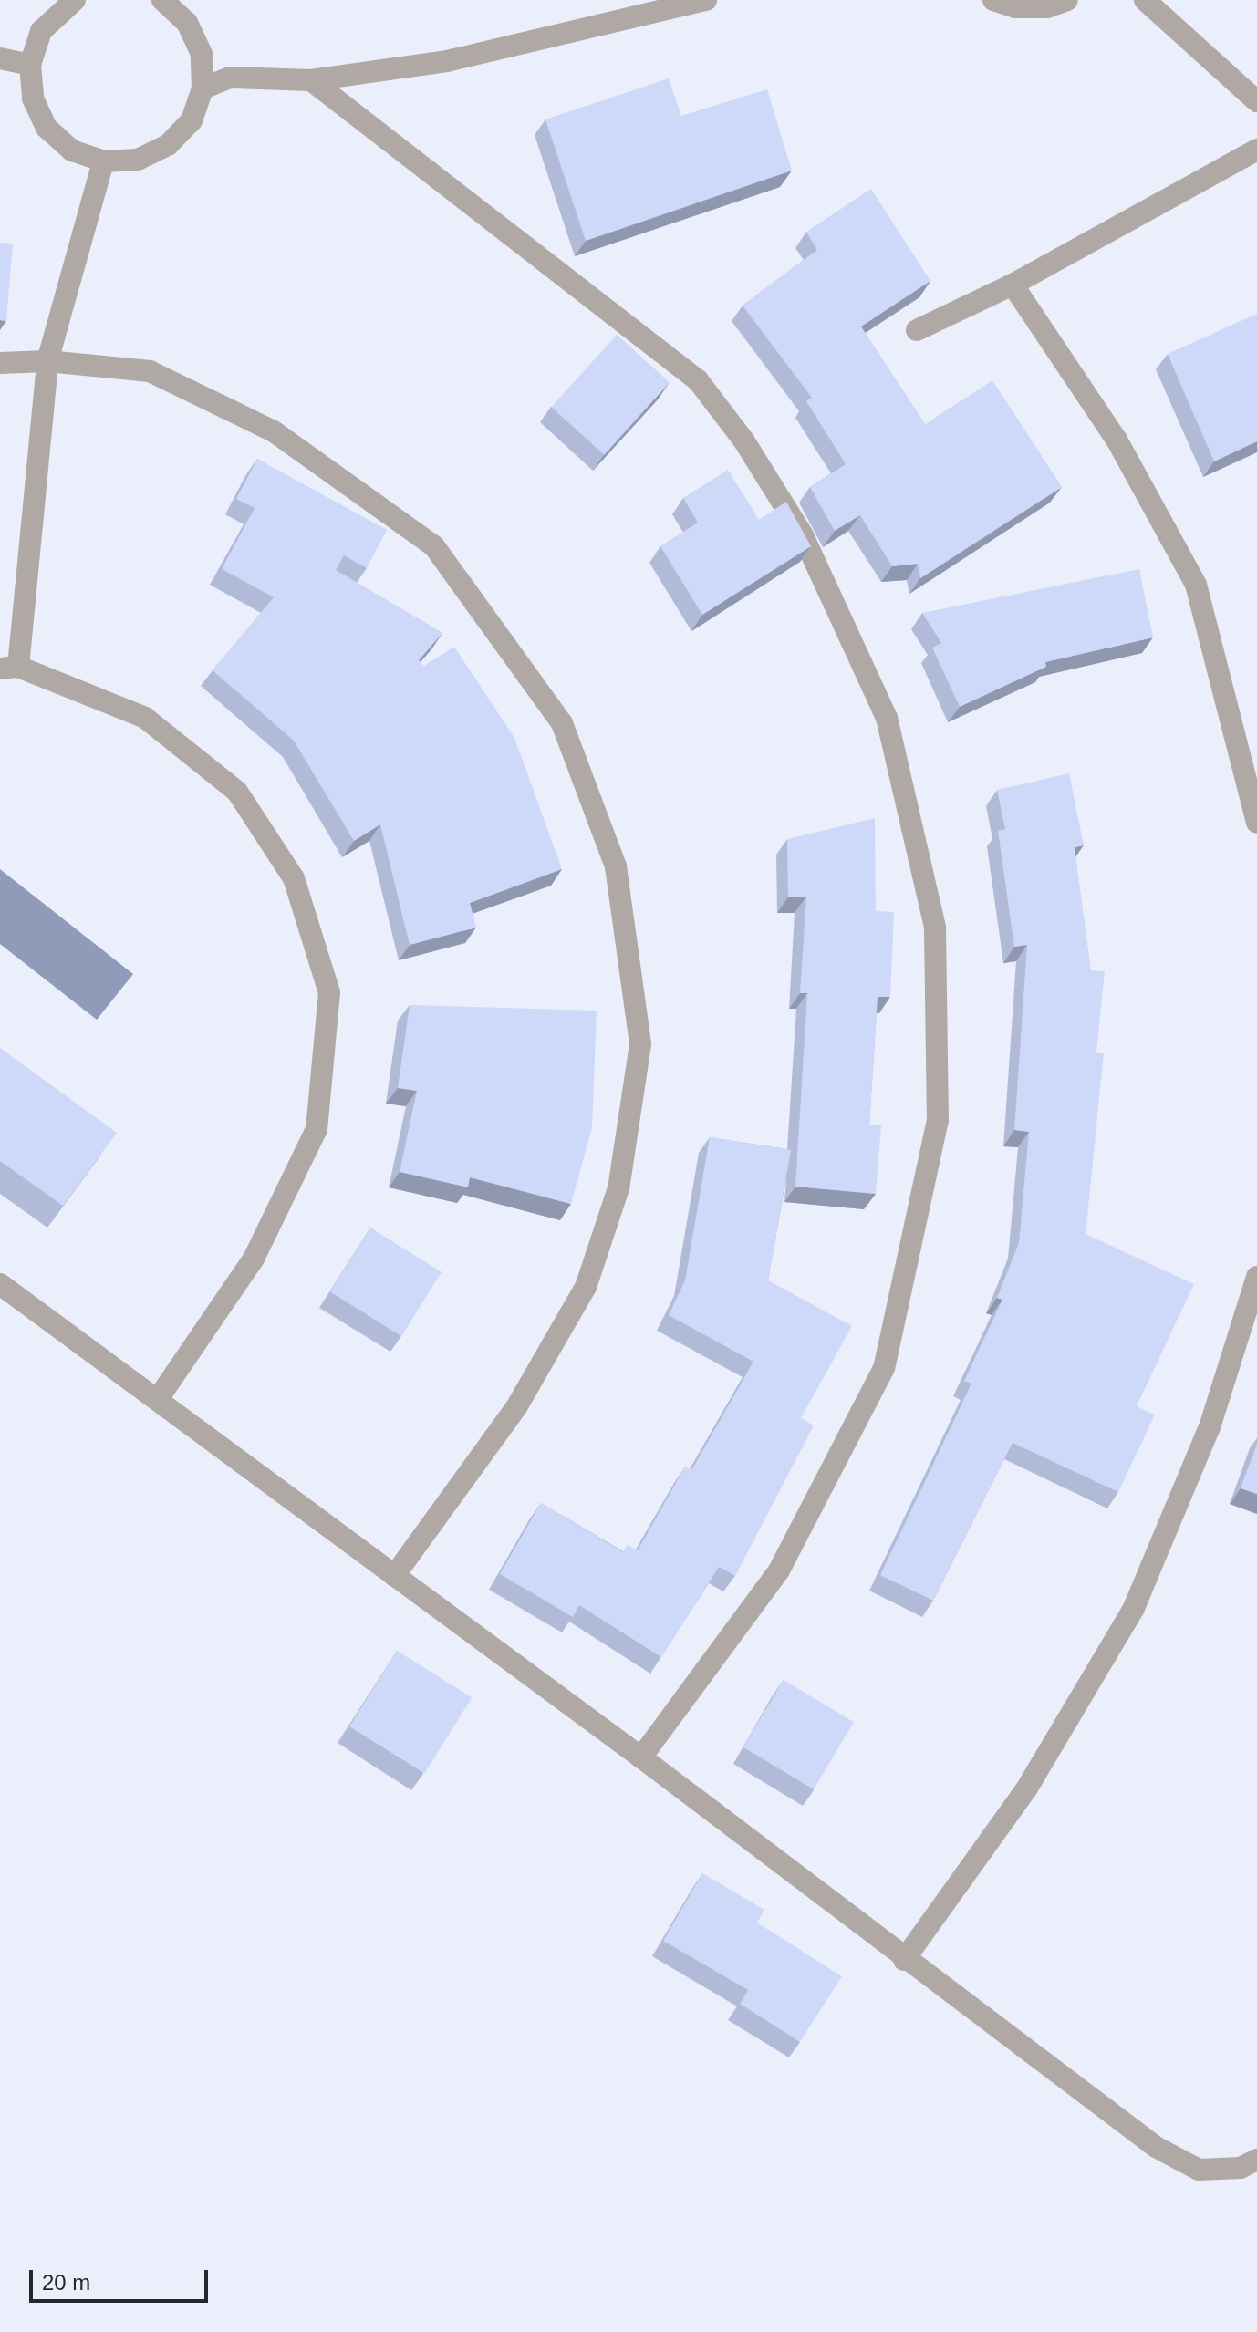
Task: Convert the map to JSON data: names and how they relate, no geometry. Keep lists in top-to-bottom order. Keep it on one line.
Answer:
{"scale_bar":"20 m"}
